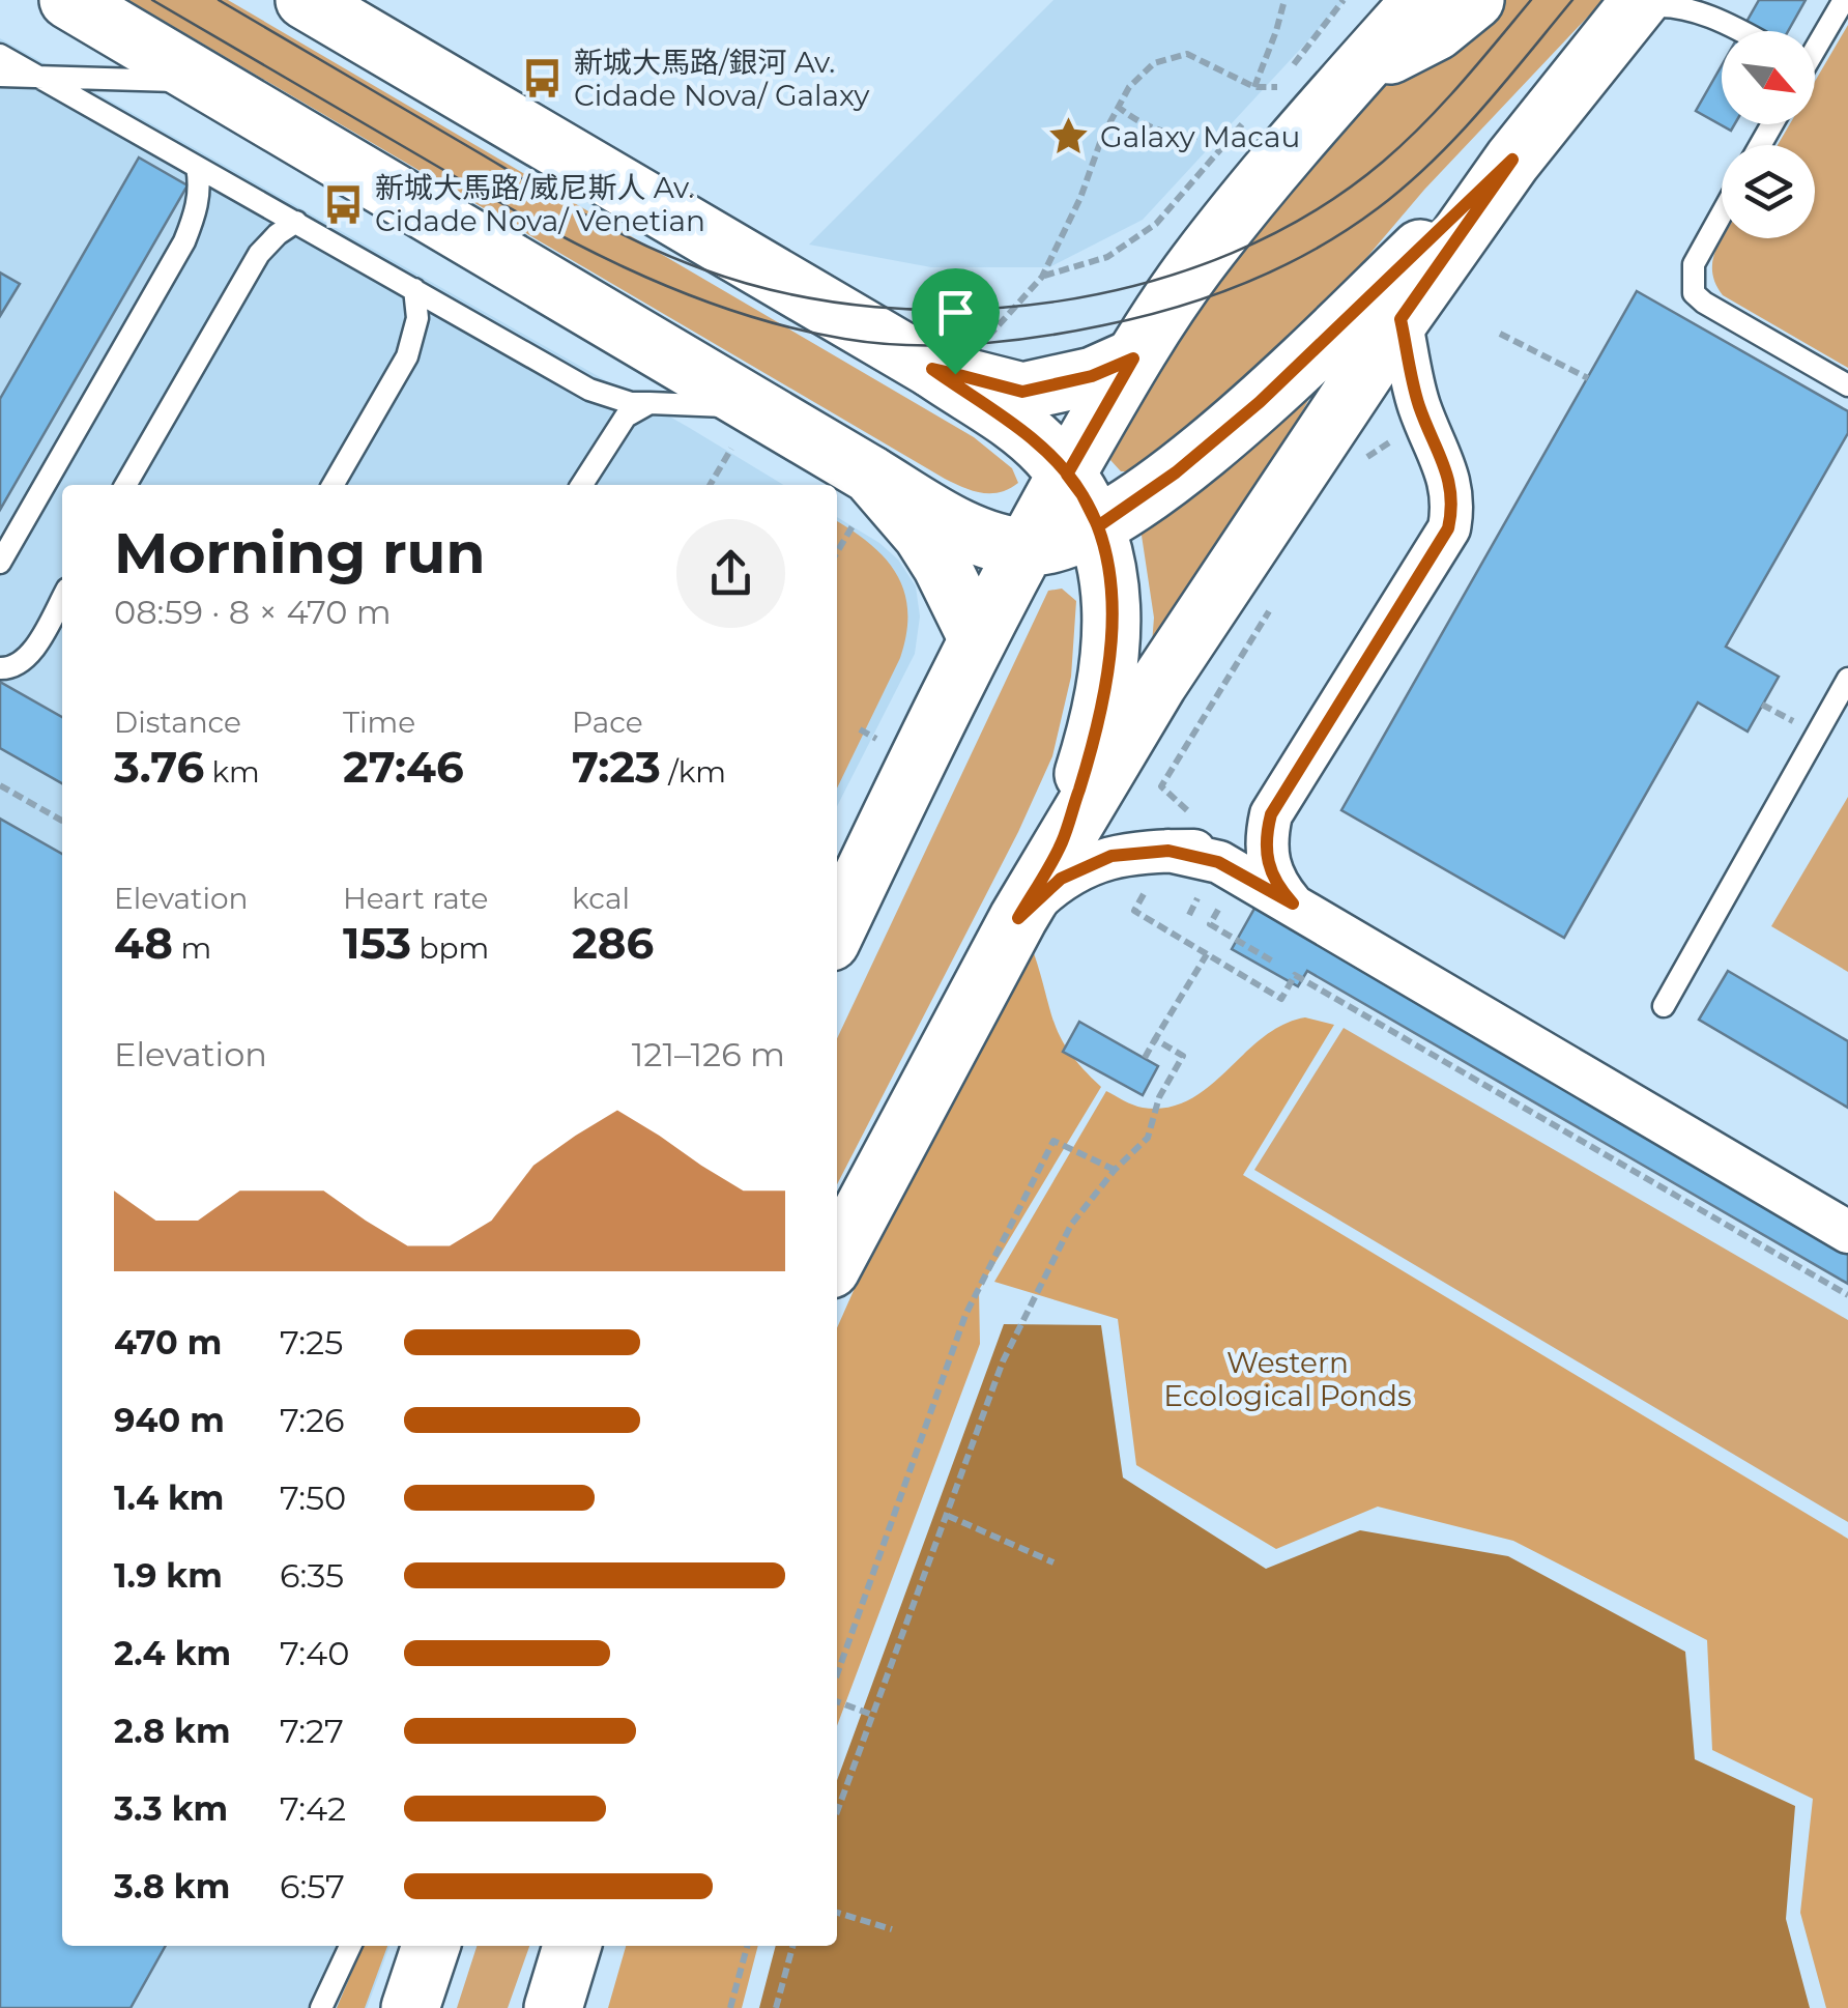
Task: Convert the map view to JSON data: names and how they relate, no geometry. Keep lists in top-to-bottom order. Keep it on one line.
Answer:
{"parks":["Western Ecological Ponds"],"places":{"bus stop":["新城大馬路/銀河 Av. Cidade Nova/ Galaxy","新城大馬路/威尼斯人 Av. Cidade Nova/ Venetian"],"place":["Galaxy Macau"]},"north":"bottom right","page":{"heading":["Morning run","08:59 · 8 × 470 m"],"stats":[["Distance","3.76 km"],["Time","27:46"],["Pace","7:23 /km"],["Elevation","48 m"],["Heart rate","153 bpm"],["kcal","286"]],"chart":["Elevation","121–126 m"],"list":[{"name":"470 m","note":"7:25"},{"name":"940 m","note":"7:26"},{"name":"1.4 km","note":"7:50"},{"name":"1.9 km","note":"6:35"},{"name":"2.4 km","note":"7:40"},{"name":"2.8 km","note":"7:27"},{"name":"3.3 km","note":"7:42"},{"name":"3.8 km","note":"6:57"}]}}
